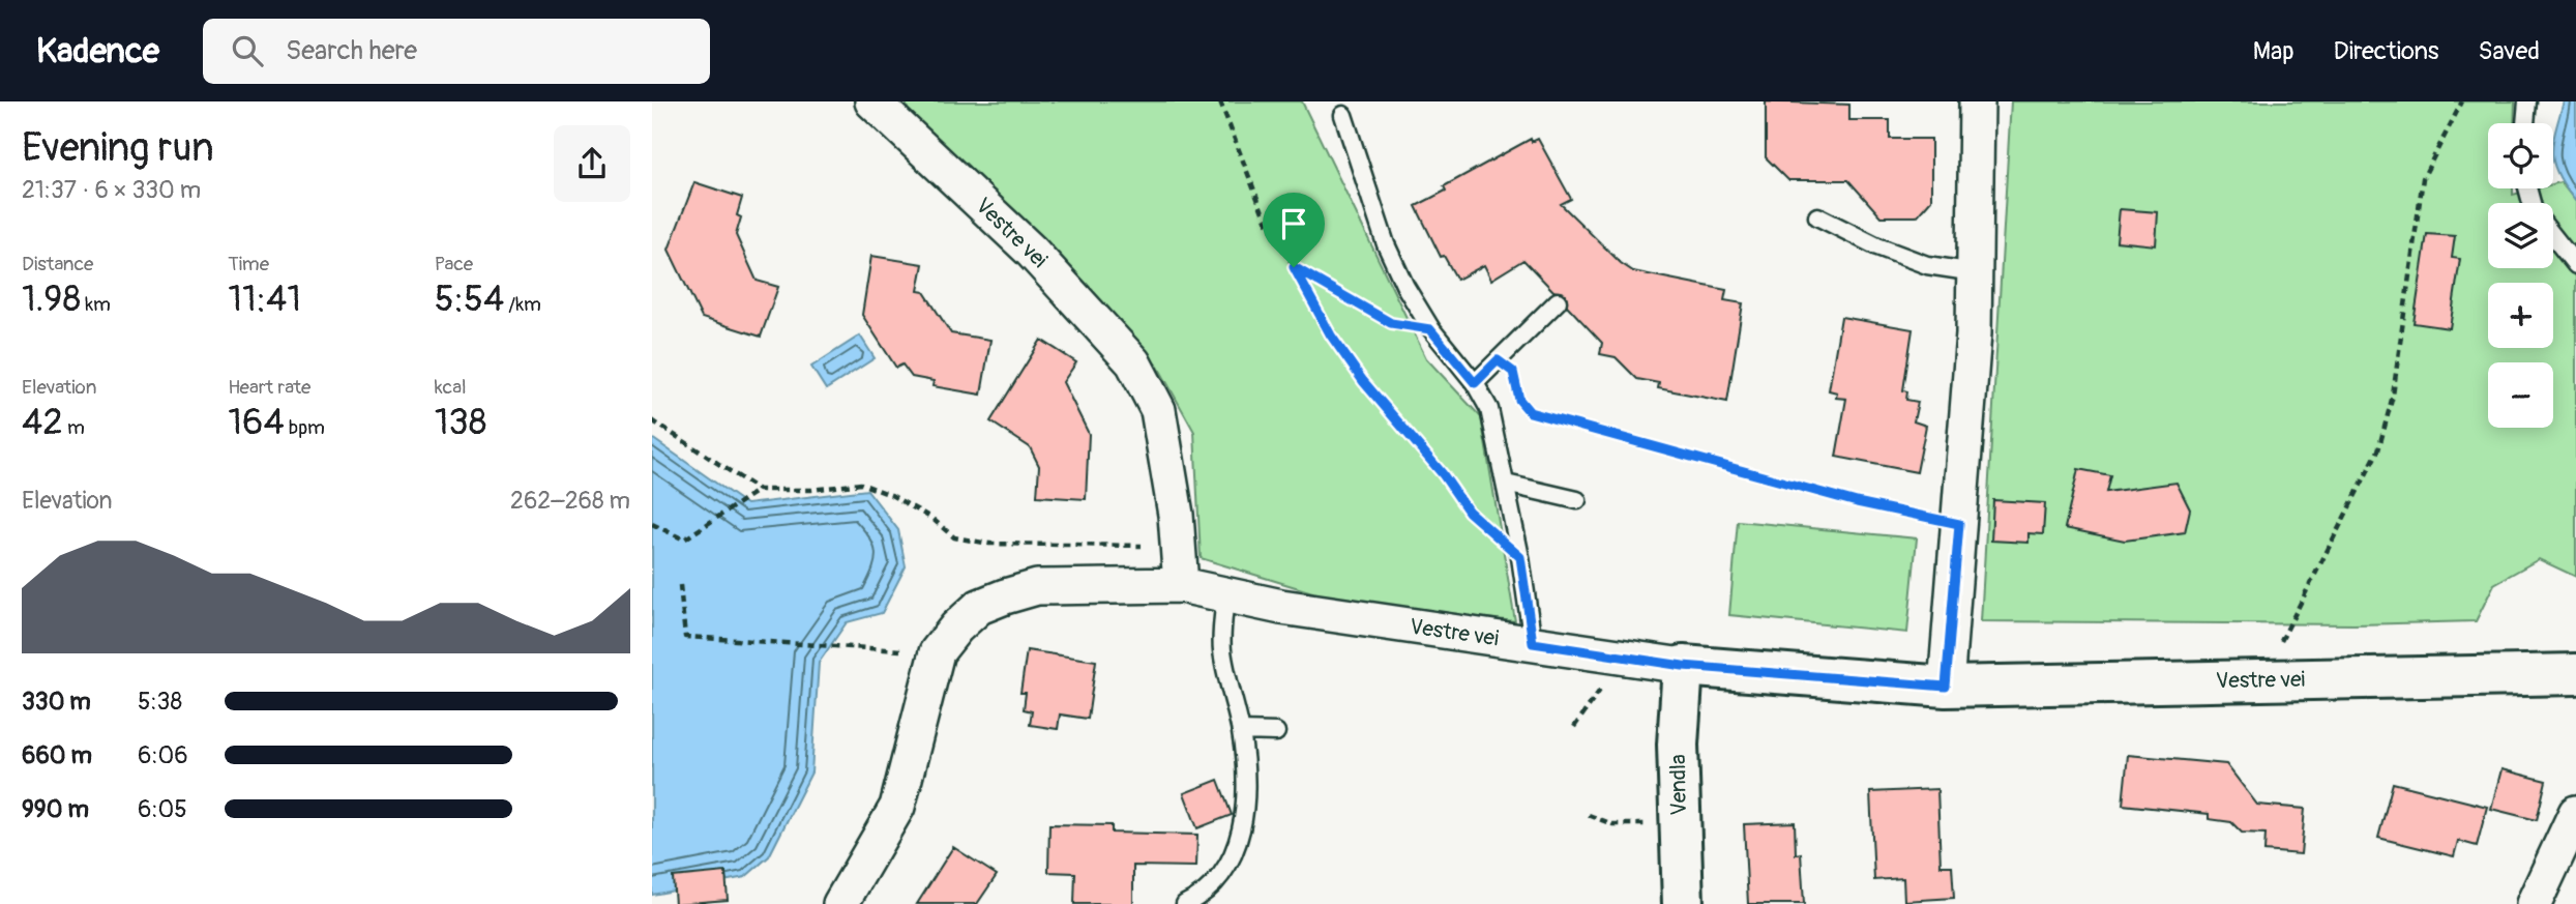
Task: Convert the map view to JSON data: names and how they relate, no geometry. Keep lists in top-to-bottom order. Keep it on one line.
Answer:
{"streets":{"street":["Vestre vei","Vendla"]},"crossings":[["Vestre vei","Vendla"]],"page":{"header":"Kadence","search":"Search here","nav":["Map","Directions","Saved"],"heading":["Evening run","21:37 · 6 × 330 m"],"map_buttons":["+","−"],"stats":[["Distance","1.98 km"],["Time","11:41"],["Pace","5:54 /km"],["Elevation","42 m"],["Heart rate","164 bpm"],["kcal","138"]],"chart":["Elevation","262–268 m"],"list":[{"name":"330 m","note":"5:38"},{"name":"660 m","note":"6:06"},{"name":"990 m","note":"6:05"}]}}
